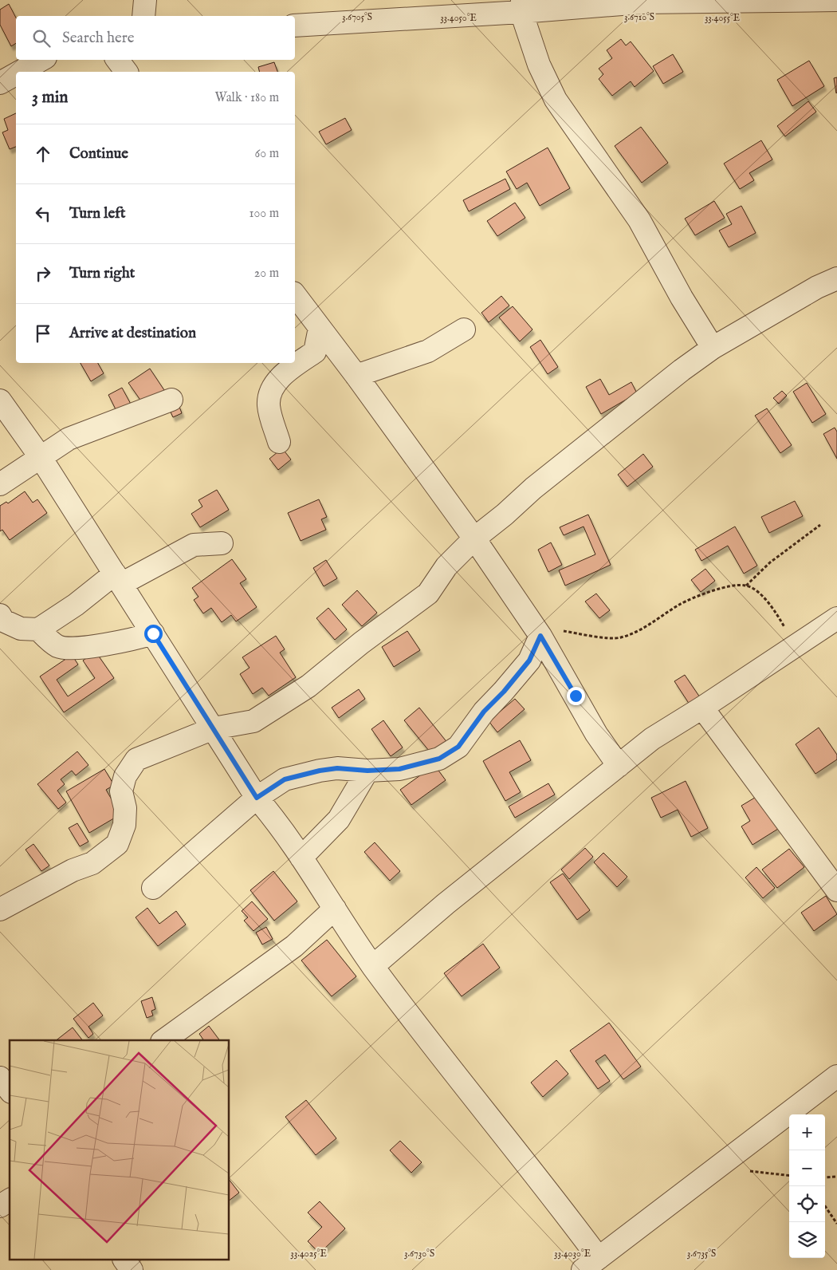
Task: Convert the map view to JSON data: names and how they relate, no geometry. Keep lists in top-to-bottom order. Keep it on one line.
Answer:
{"page":{"search":"Search here","heading":["3 min","Walk · 180 m"],"list":[["Continue","60 m"],["Turn left","100 m"],["Turn right","20 m"],"Arrive at destination"],"map_buttons":["+","−"]},"coordinates":["3.6705°S","3.6710°S","33.4050°E","33.4055°E","33.4025°E","33.4030°E","3.6730°S","3.6735°S"]}
